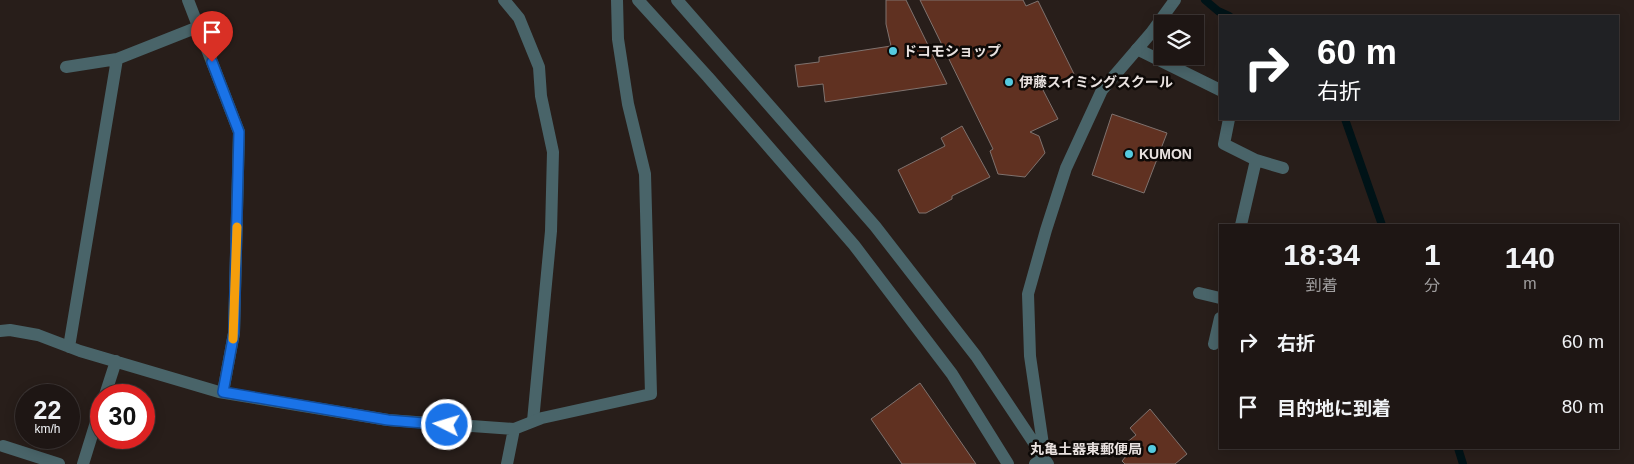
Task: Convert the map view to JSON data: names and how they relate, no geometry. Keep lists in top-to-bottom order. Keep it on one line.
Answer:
{"places":["ドコモショップ","伊藤スイミングスクール","KUMON","丸亀土器東郵便局"],"page":{"turn":["60 m","右折"],"eta":["18:34","到着","1","分","140","m"],"list":[{"name":"右折","value":"60 m"},{"name":"目的地に到着","value":"80 m"}],"speed":"22 km/h","limit":"30"}}
